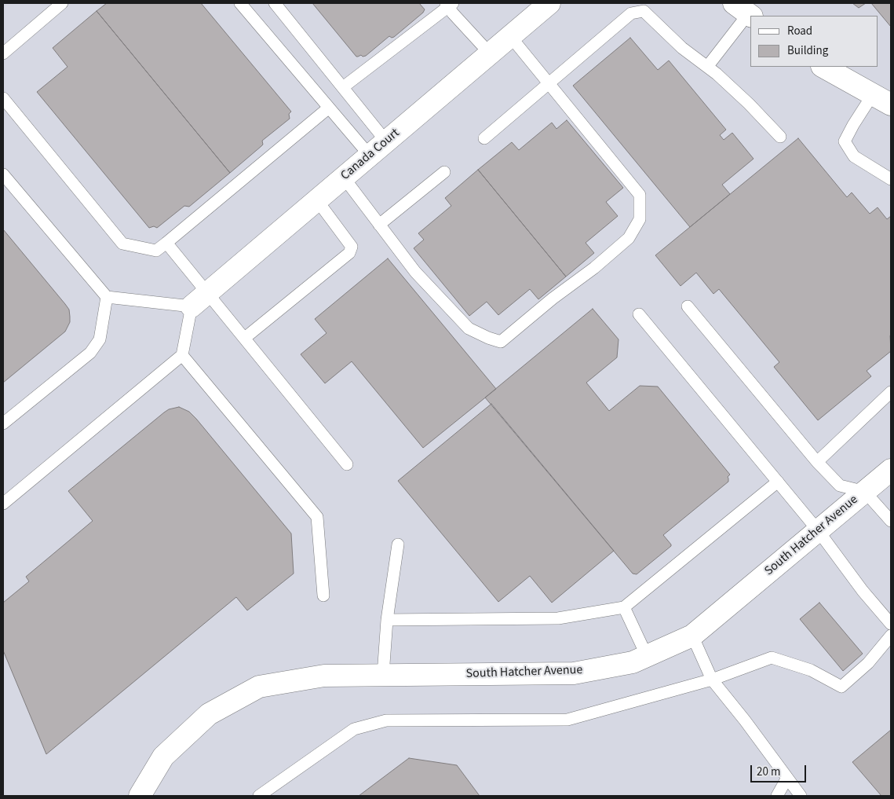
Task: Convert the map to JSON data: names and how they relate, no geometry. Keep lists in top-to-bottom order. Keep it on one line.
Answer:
{"streets":{"street":["Canada Court","South Hatcher Avenue"]},"legend":["Road","Building"],"scale_bar":"20 m"}
